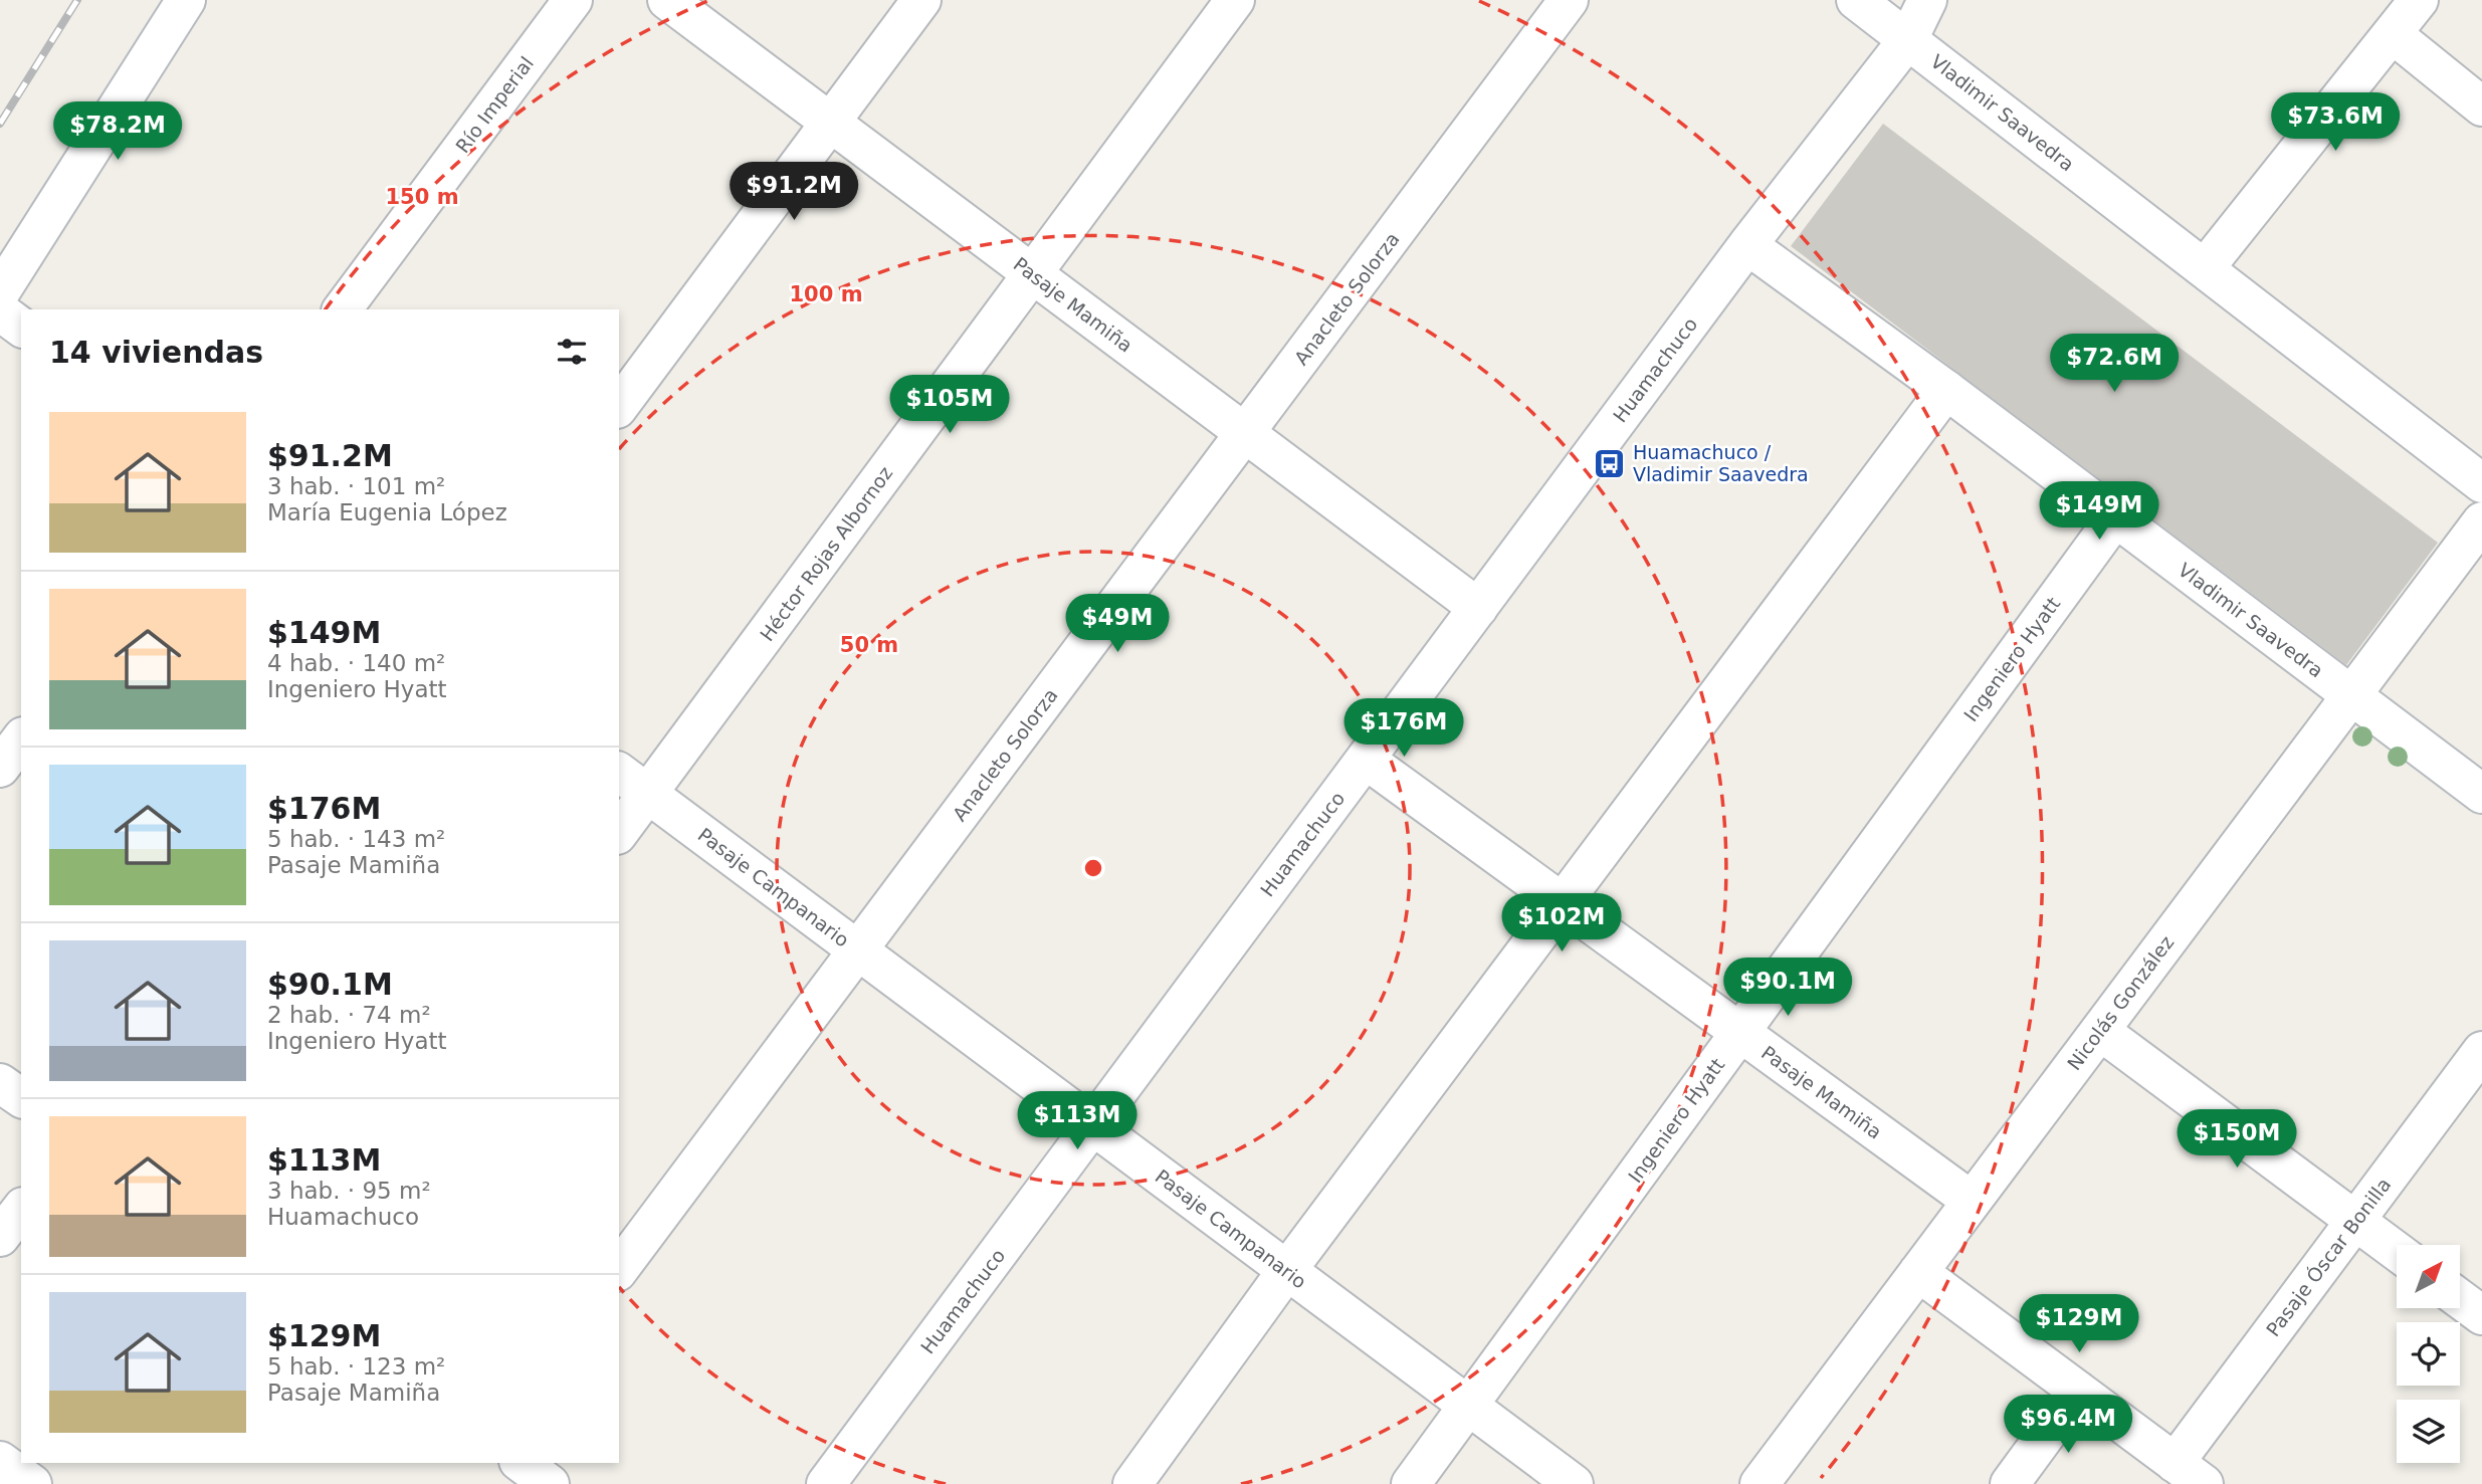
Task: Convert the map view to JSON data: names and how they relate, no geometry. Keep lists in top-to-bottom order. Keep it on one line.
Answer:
{"streets":{"street":["Río Imperial","Vladimir Saavedra","Anacleto Solorza","Pasaje Mamiña","Huamachuco","Héctor Rojas Albornoz","Ingeniero Hyatt","Pasaje Campanario","Nicolás González","Pasaje Óscar Bonilla"]},"crossings":[["Vladimir Saavedra","Huamachuco"],["Vladimir Saavedra","Ingeniero Hyatt"],["Vladimir Saavedra","Nicolás González"],["Anacleto Solorza","Pasaje Mamiña"],["Anacleto Solorza","Pasaje Campanario"],["Pasaje Mamiña","Huamachuco"],["Pasaje Mamiña","Héctor Rojas Albornoz"],["Pasaje Mamiña","Ingeniero Hyatt"],["Pasaje Mamiña","Nicolás González"],["Huamachuco","Pasaje Campanario"],["Héctor Rojas Albornoz","Pasaje Campanario"],["Ingeniero Hyatt","Pasaje Campanario"]],"places":{"bus stop":["Huamachuco / Vladimir Saavedra"]},"north":"top right","page":{"price":["$73.6M","$78.2M","$91.2M","$72.6M","$105M","$149M","$49M","$176M","$102M","$90.1M","$113M","$150M","$129M","$96.4M"],"heading":"14 viviendas","list":[{"name":"$91.2M","note":"3 hab. · 101 m² · María Eugenia López"},{"name":"$149M","note":"4 hab. · 140 m² · Ingeniero Hyatt"},{"name":"$176M","note":"5 hab. · 143 m² · Pasaje Mamiña"},{"name":"$90.1M","note":"2 hab. · 74 m² · Ingeniero Hyatt"},{"name":"$113M","note":"3 hab. · 95 m² · Huamachuco"},{"name":"$129M","note":"5 hab. · 123 m² · Pasaje Mamiña"}]},"rings":["150 m","100 m","50 m"]}
